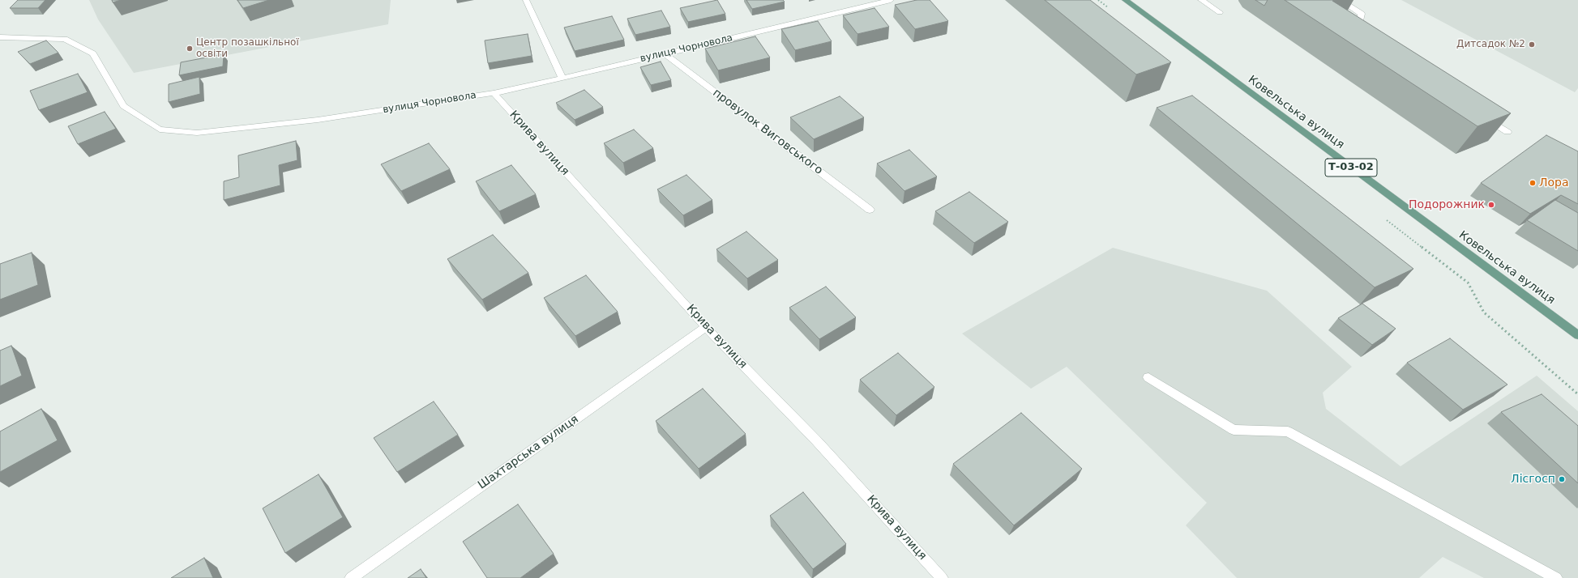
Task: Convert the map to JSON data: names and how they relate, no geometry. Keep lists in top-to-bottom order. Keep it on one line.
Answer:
{"streets":{"main road":["Ковельська вулиця","Т-03-02"],"street":["вулиця Чорновола","провулок Виговського","Крива вулиця","Шахтарська вулиця"]},"crossings":[["вулиця Чорновола","провулок Виговського"],["вулиця Чорновола","Крива вулиця"],["Крива вулиця","Шахтарська вулиця"]],"places":["Дитсадок №2","Центр позашкільної освіти","Лора","Подорожник","Лісгосп"]}
